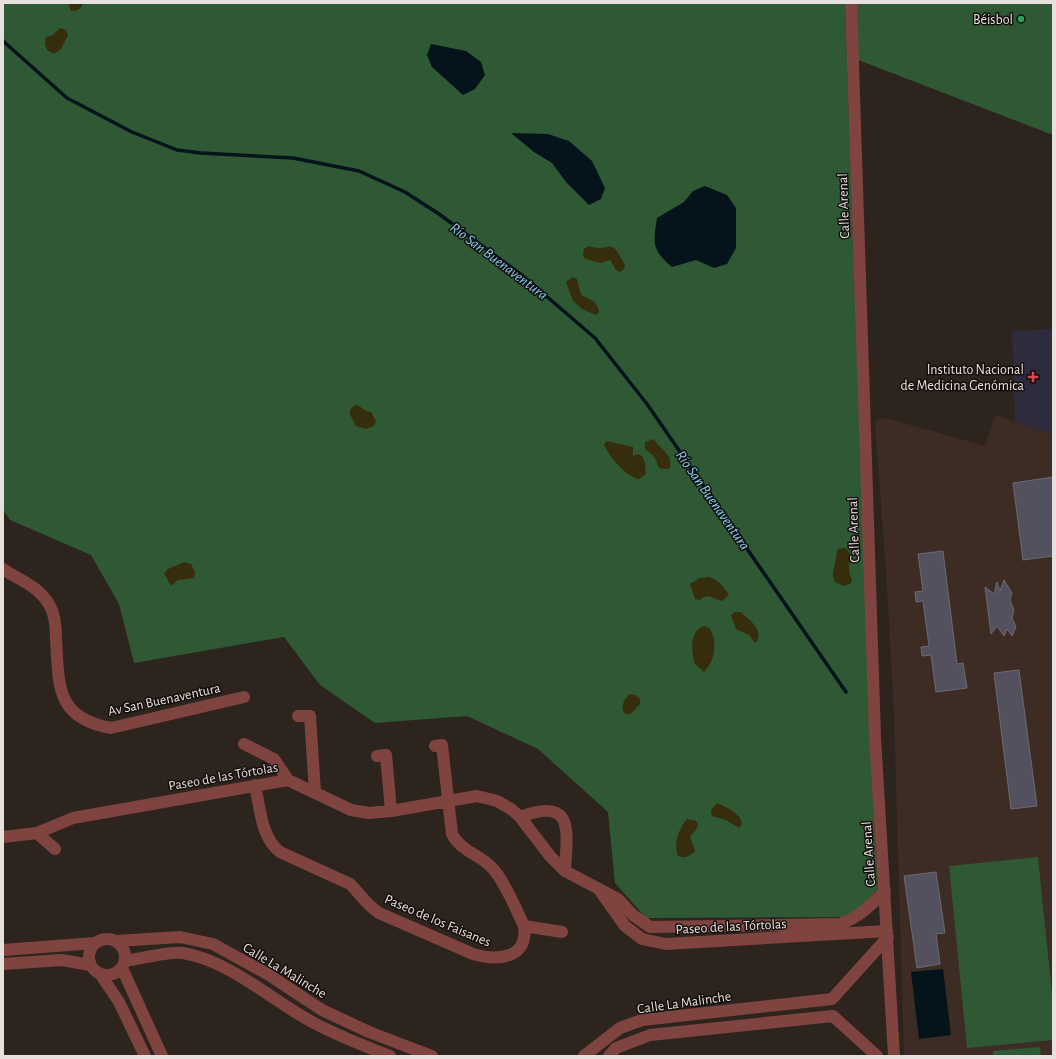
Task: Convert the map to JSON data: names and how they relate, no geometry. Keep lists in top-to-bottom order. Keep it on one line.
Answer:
{"streets":{"street":["Calle Arenal","Av San Buenaventura","Paseo de las Tórtolas","Paseo de los Faisanes","Calle La Malinche"]},"crossings":[["Calle Arenal","Paseo de las Tórtolas"],["Paseo de las Tórtolas","Paseo de los Faisanes"]],"water":["Río San Buenaventura"],"places":{"other":["Béisbol"],"health":["Instituto Nacional de Medicina Genómica"]}}
